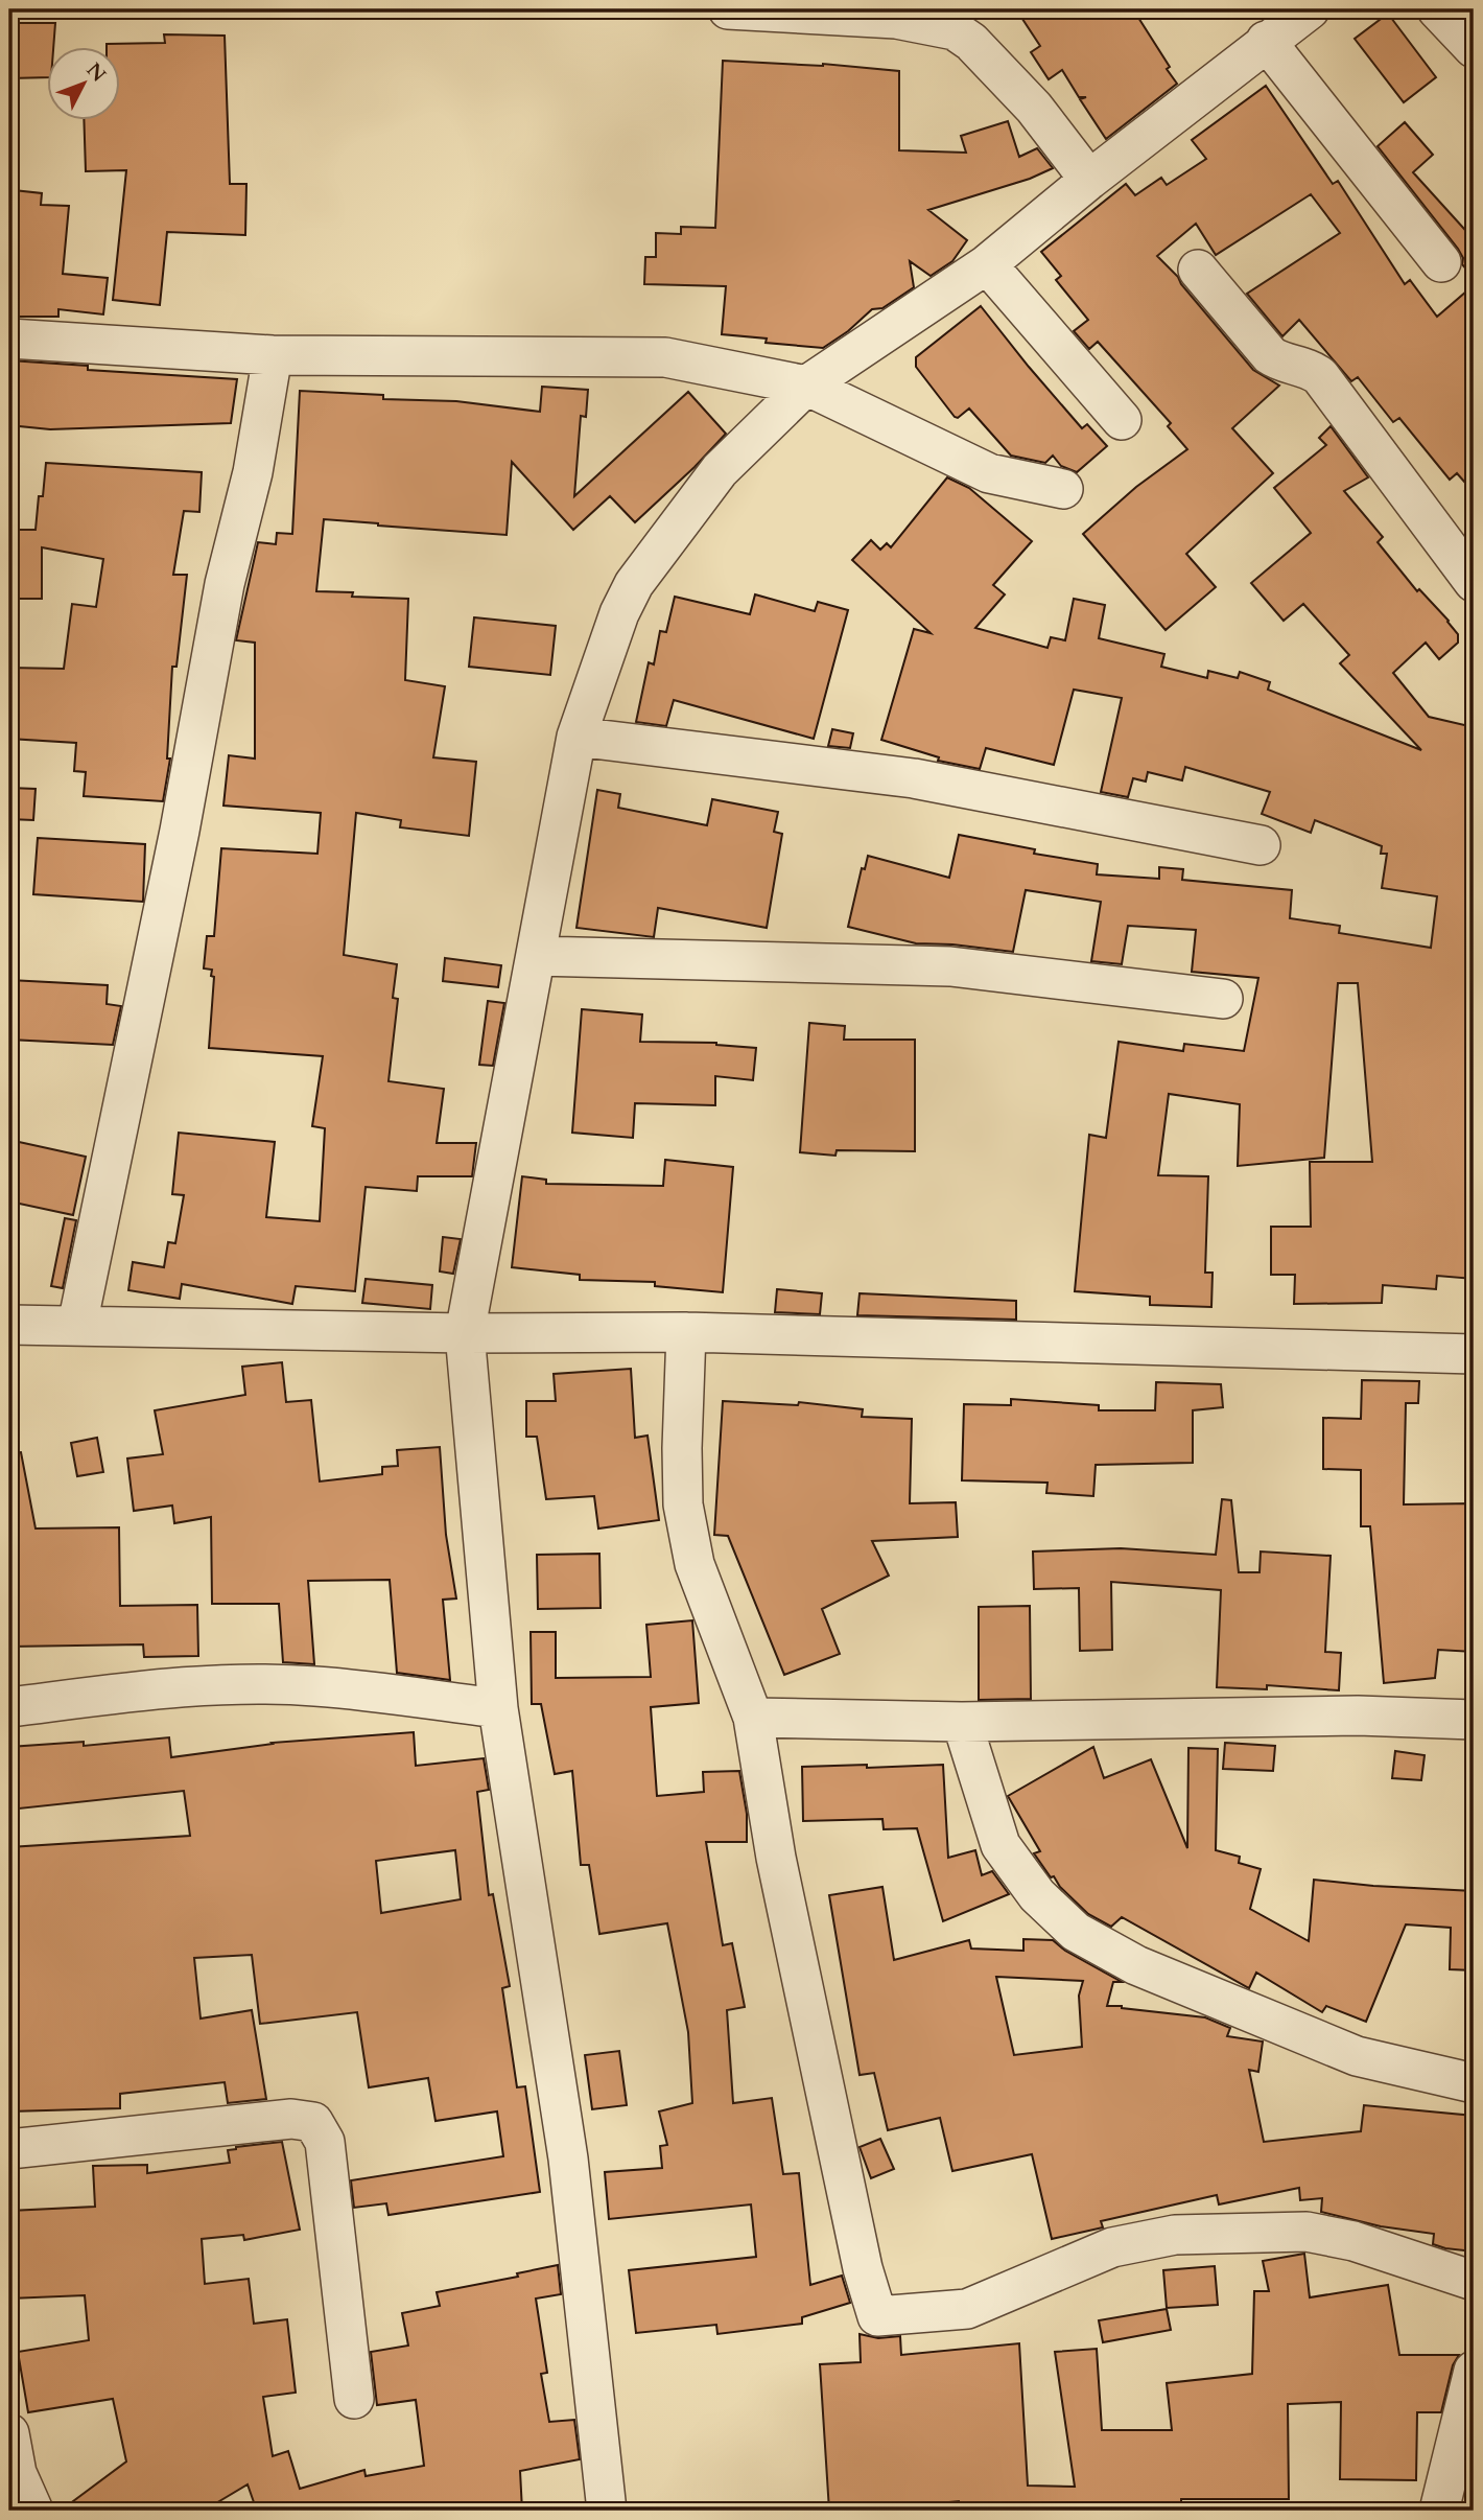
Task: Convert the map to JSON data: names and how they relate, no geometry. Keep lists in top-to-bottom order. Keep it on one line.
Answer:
{"north":"top right"}
